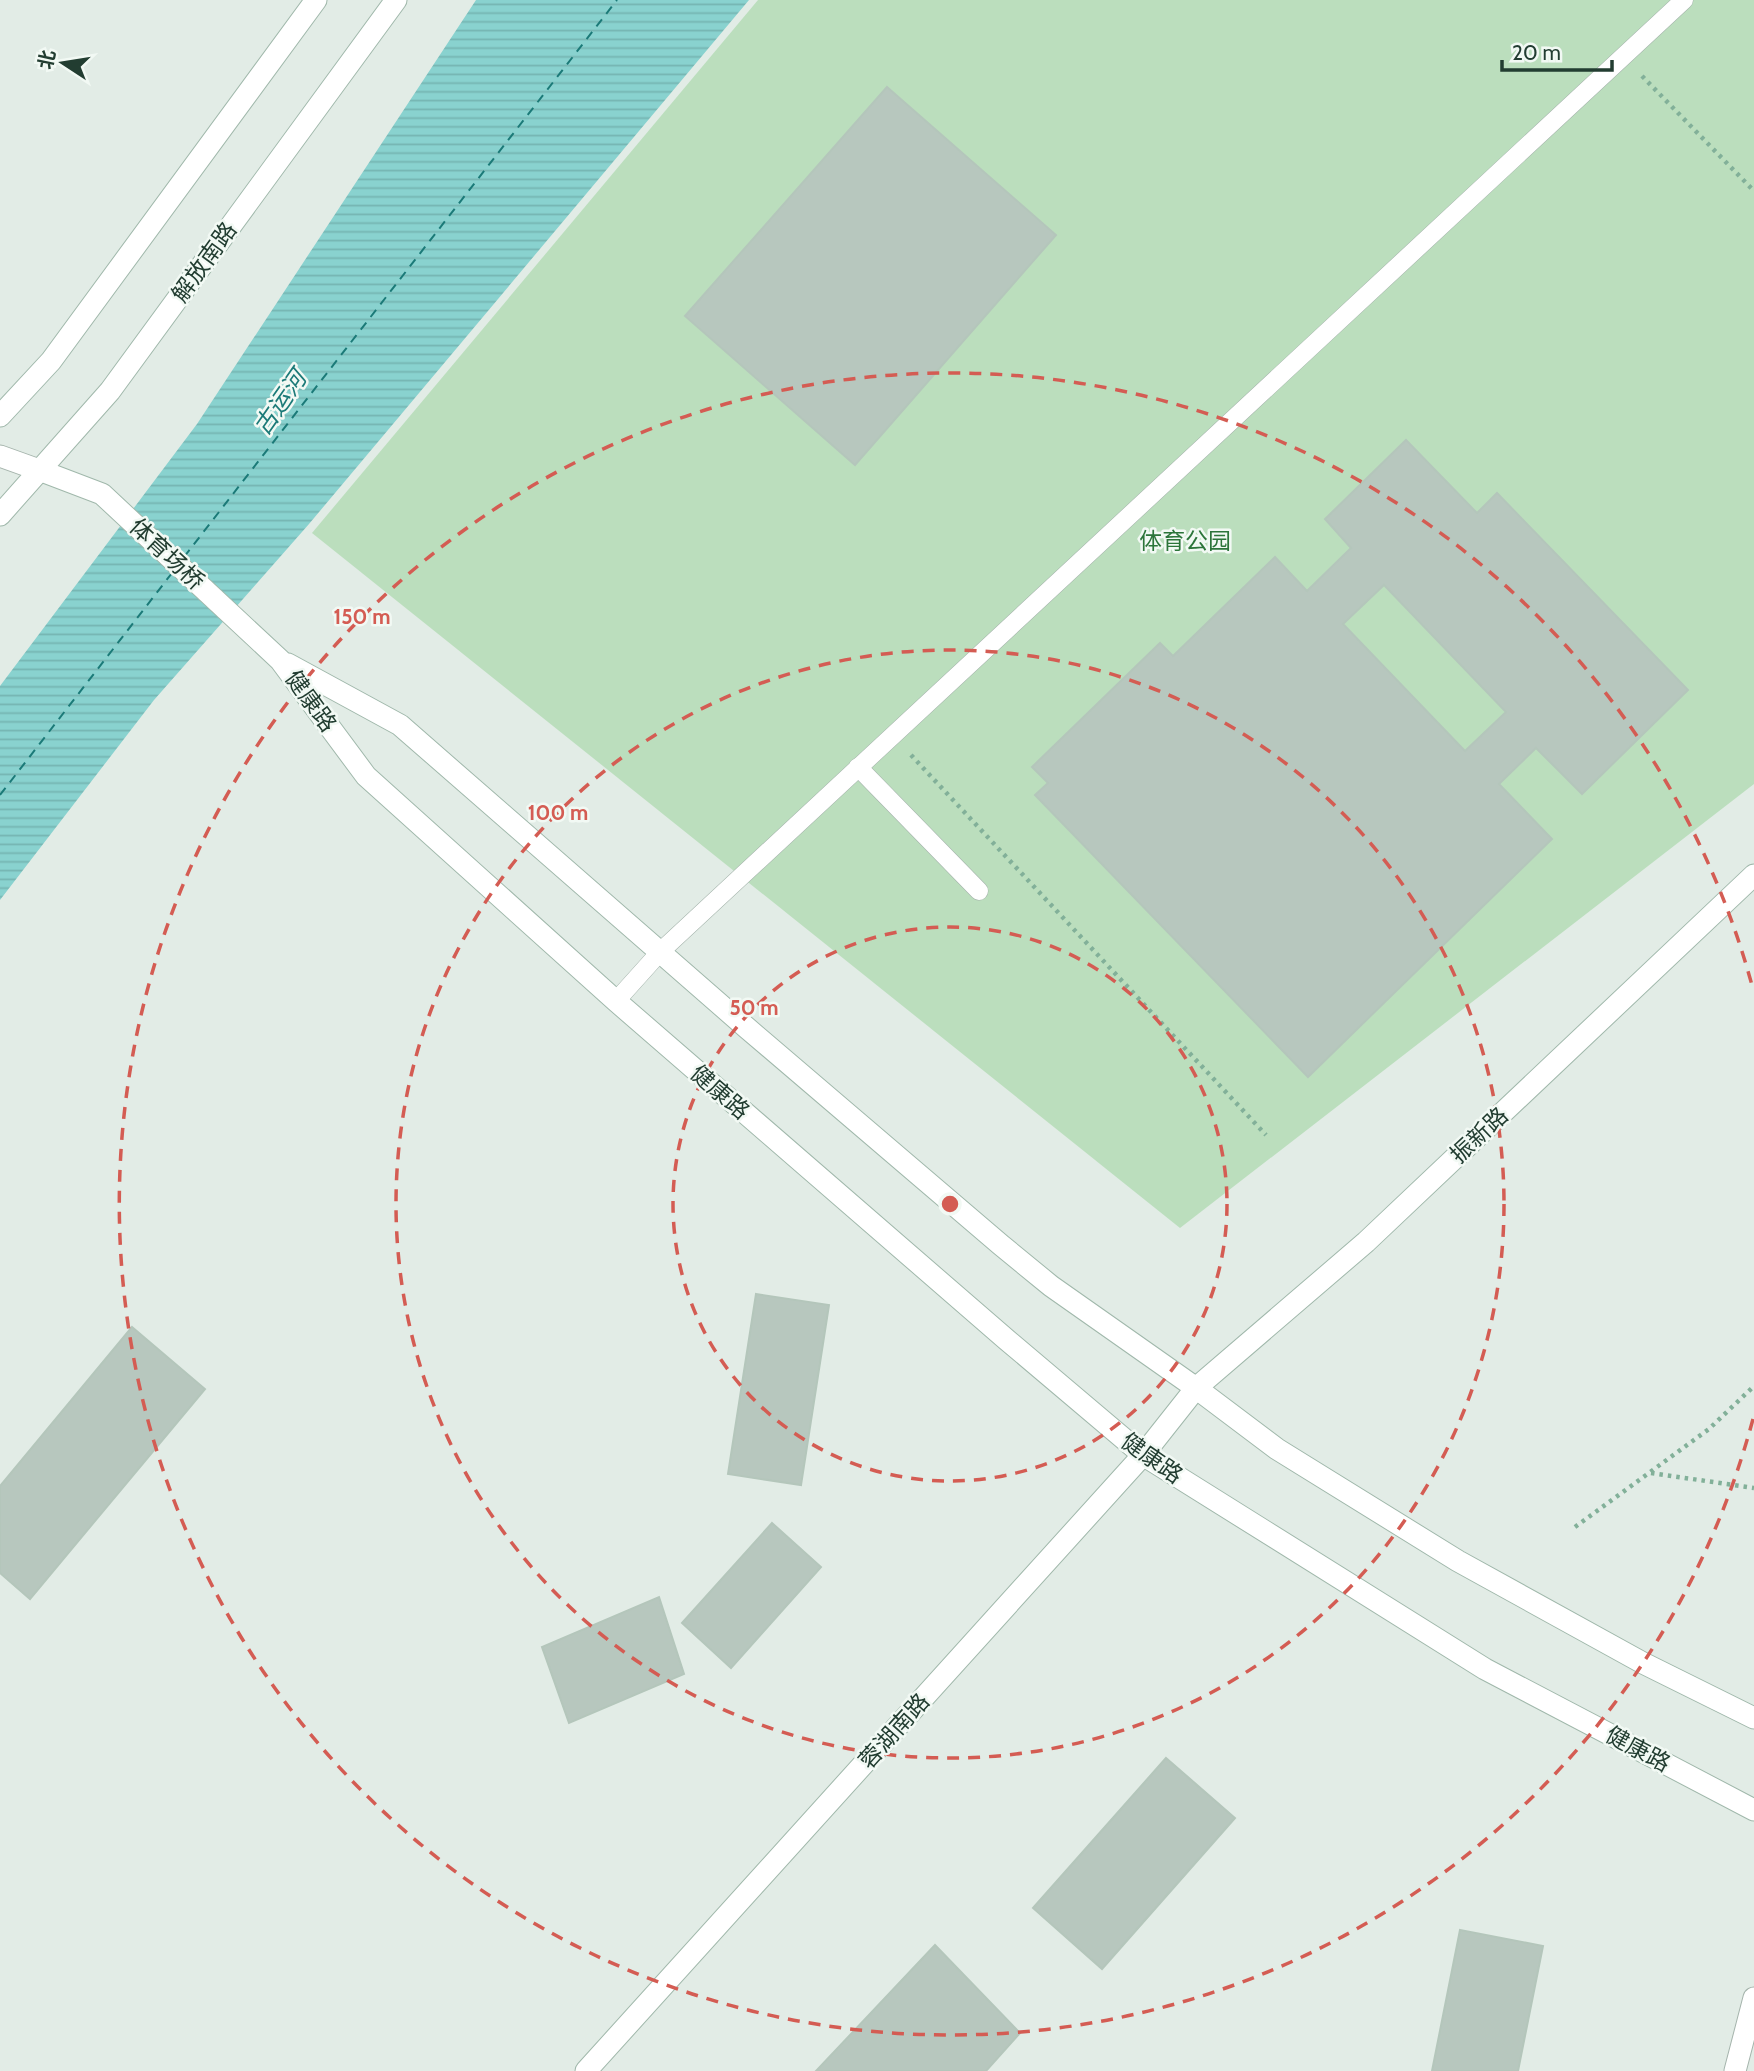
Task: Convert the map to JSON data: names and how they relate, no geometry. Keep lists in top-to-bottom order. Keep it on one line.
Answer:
{"streets":{"main road":["解放南路","体育场桥","健康路","振新路","蓉湖南路"]},"crossings":[["解放南路","体育场桥"],["体育场桥","健康路"],["健康路","振新路"],["健康路","蓉湖南路"],["振新路","蓉湖南路"]],"water":["古运河"],"parks":["体育公园"],"scale_bar":"20 m","north":"left","rings":["150 m","100 m","50 m"]}
